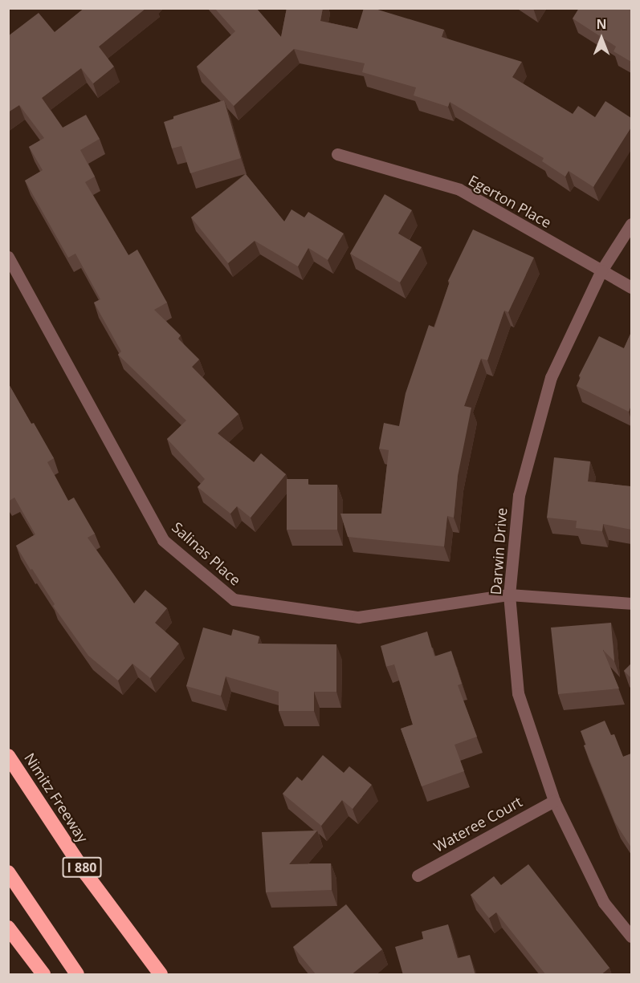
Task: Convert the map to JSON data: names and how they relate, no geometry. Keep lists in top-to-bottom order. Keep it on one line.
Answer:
{"streets":{"highway":["Nimitz Freeway","I 880"],"street":["Egerton Place","Darwin Drive","Salinas Place","Wateree Court"]},"crossings":[["Egerton Place","Darwin Drive"],["Darwin Drive","Salinas Place"],["Darwin Drive","Wateree Court"]],"north":"top"}
